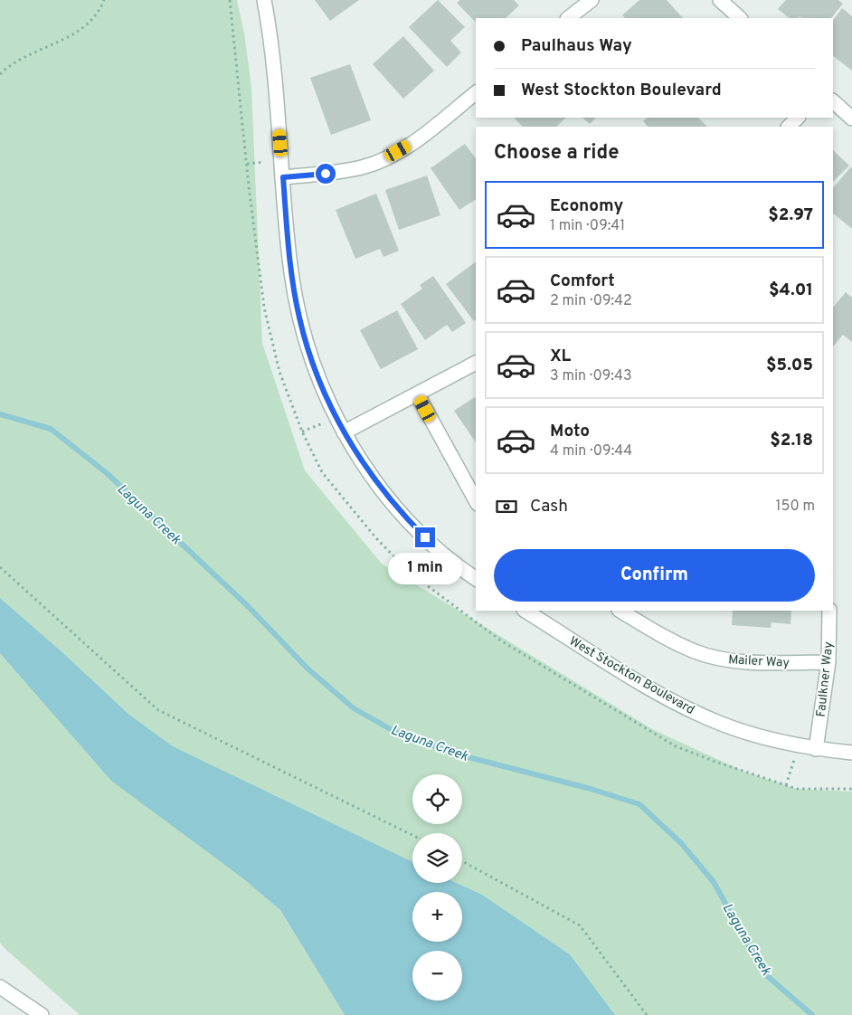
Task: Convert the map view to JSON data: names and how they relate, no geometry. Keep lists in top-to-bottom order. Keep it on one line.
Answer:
{"streets":{"street":["Mailer Way","West Stockton Boulevard","Faulkner Way"]},"crossings":[["Mailer Way","Faulkner Way"],["West Stockton Boulevard","Faulkner Way"]],"water":["Laguna Creek"],"page":{"banner":["Paulhaus Way","West Stockton Boulevard"],"heading":"Choose a ride","list":[{"name":"Economy","note":"1 min · 09:41","value":"$2.97"},{"name":"Comfort","note":"2 min · 09:42","value":"$4.01"},{"name":"XL","note":"3 min · 09:43","value":"$5.05"},{"name":"Moto","note":"4 min · 09:44","value":"$2.18"}],"pay":["Cash","150 m"],"buttons":"Confirm","bubble":"1 min","map_buttons":["+","−"]}}
